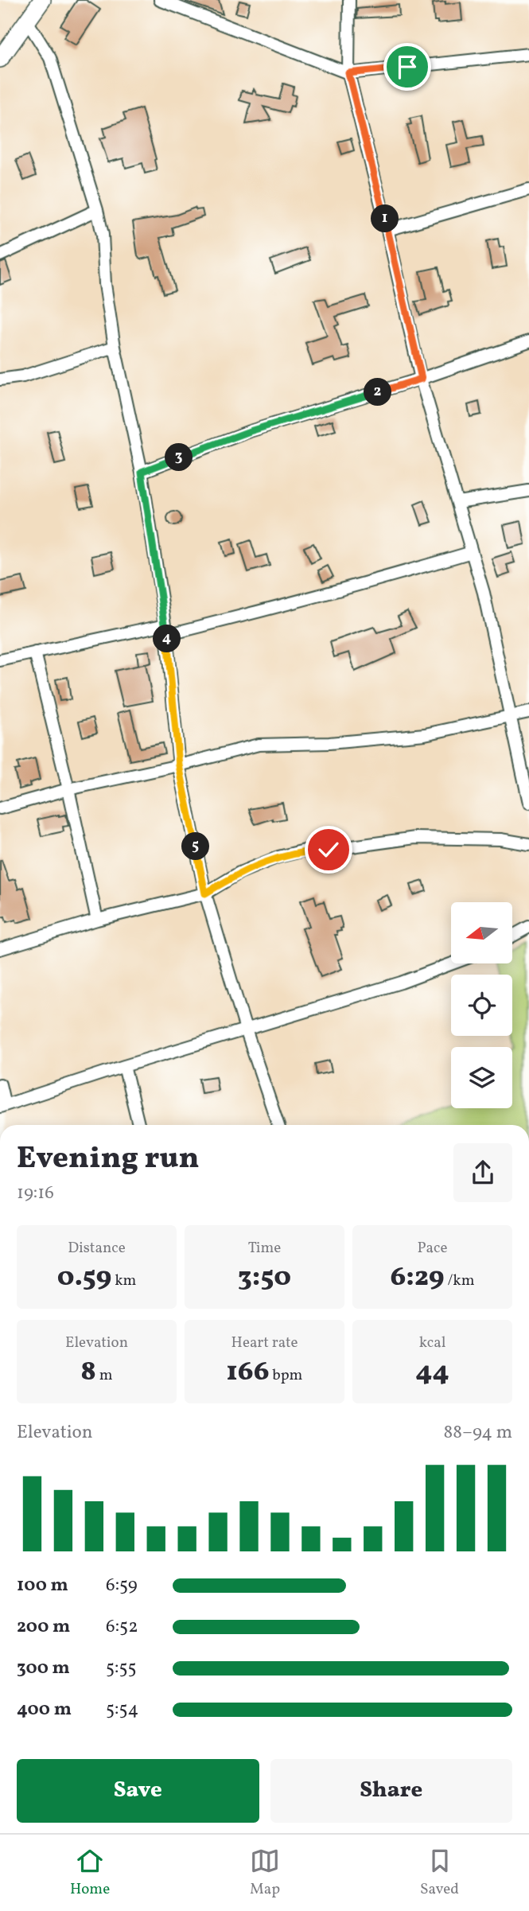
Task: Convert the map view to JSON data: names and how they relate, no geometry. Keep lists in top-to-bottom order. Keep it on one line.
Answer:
{"north":"left","page":{"pins":["1","2","3","4","5"],"heading":["Evening run","19:16"],"stats":[["Distance","0.59 km"],["Time","3:50"],["Pace","6:29 /km"],["Elevation","8 m"],["Heart rate","166 bpm"],["kcal","44"]],"chart":["Elevation","88–94 m"],"list":[{"name":"100 m","note":"6:59"},{"name":"200 m","note":"6:52"},{"name":"300 m","note":"5:55"},{"name":"400 m","note":"5:54"}],"buttons":["Save","Share"],"tabs":["Home","Map","Saved"]}}
